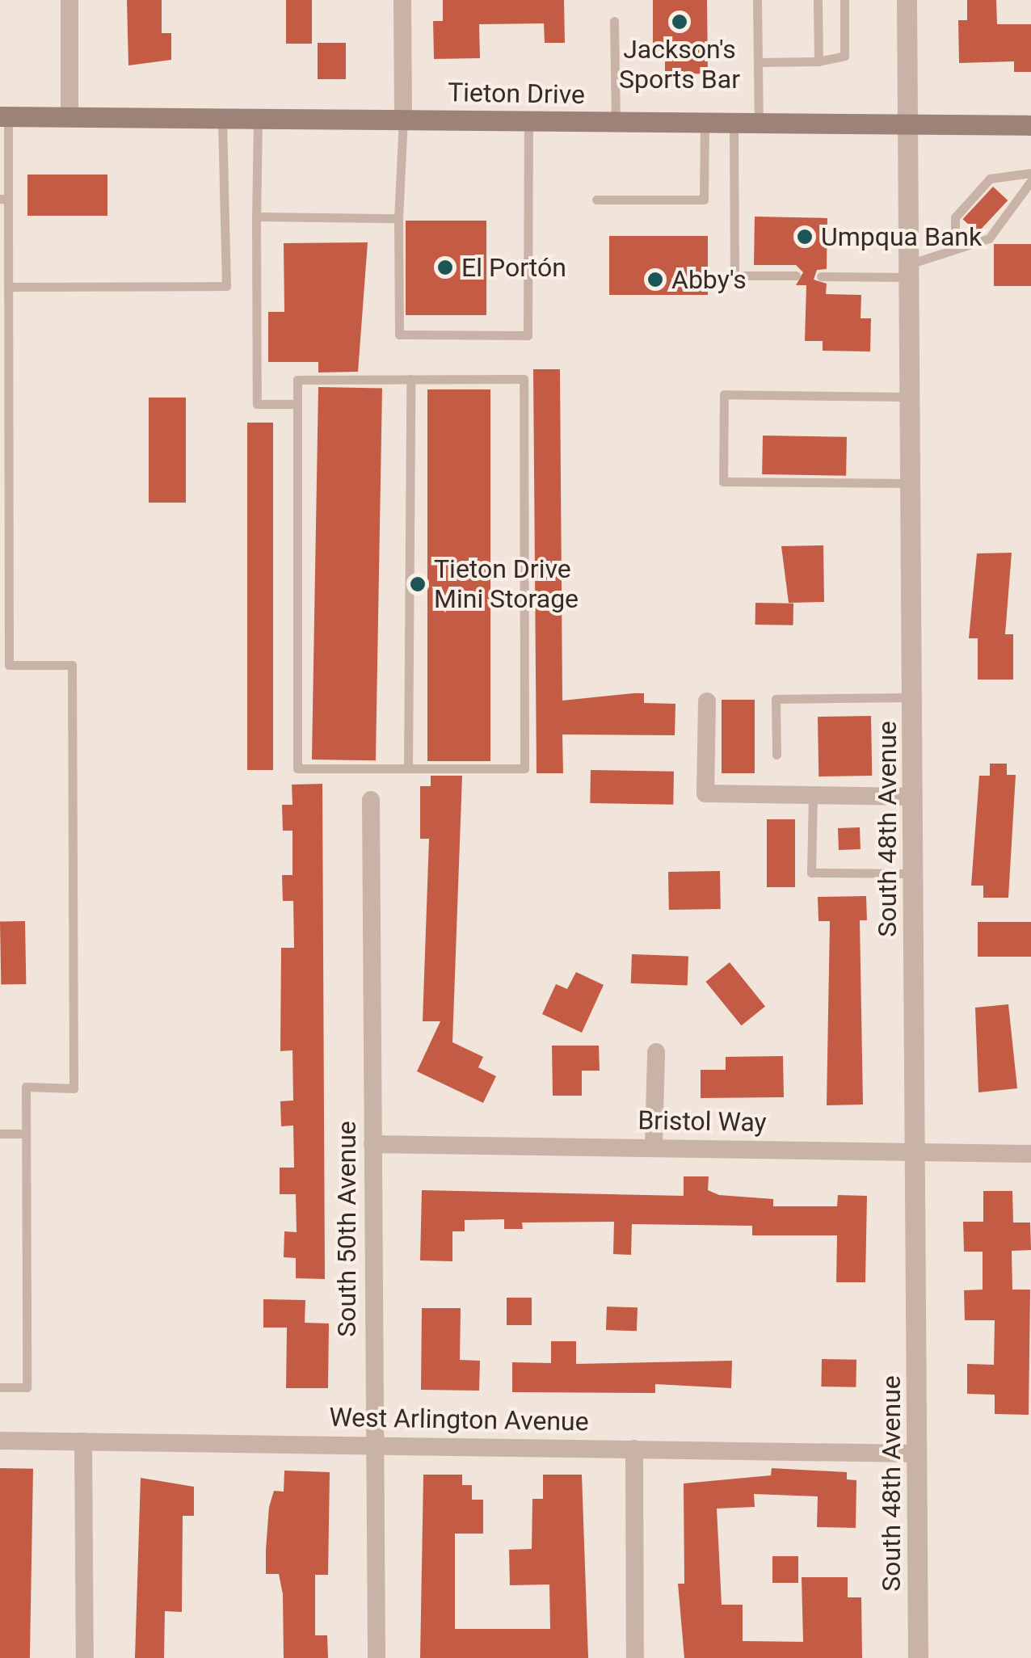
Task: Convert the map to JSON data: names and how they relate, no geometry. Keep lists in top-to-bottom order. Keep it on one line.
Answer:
{"streets":{"main road":["Tieton Drive"],"street":["South 48th Avenue","Bristol Way","South 50th Avenue","West Arlington Avenue"]},"crossings":[["Tieton Drive","South 48th Avenue"],["South 48th Avenue","Bristol Way"],["South 48th Avenue","West Arlington Avenue"],["Bristol Way","South 50th Avenue"],["South 50th Avenue","West Arlington Avenue"]],"places":["Jackson's Sports Bar","Umpqua Bank","El Portón","Abby's","Tieton Drive Mini Storage"]}
